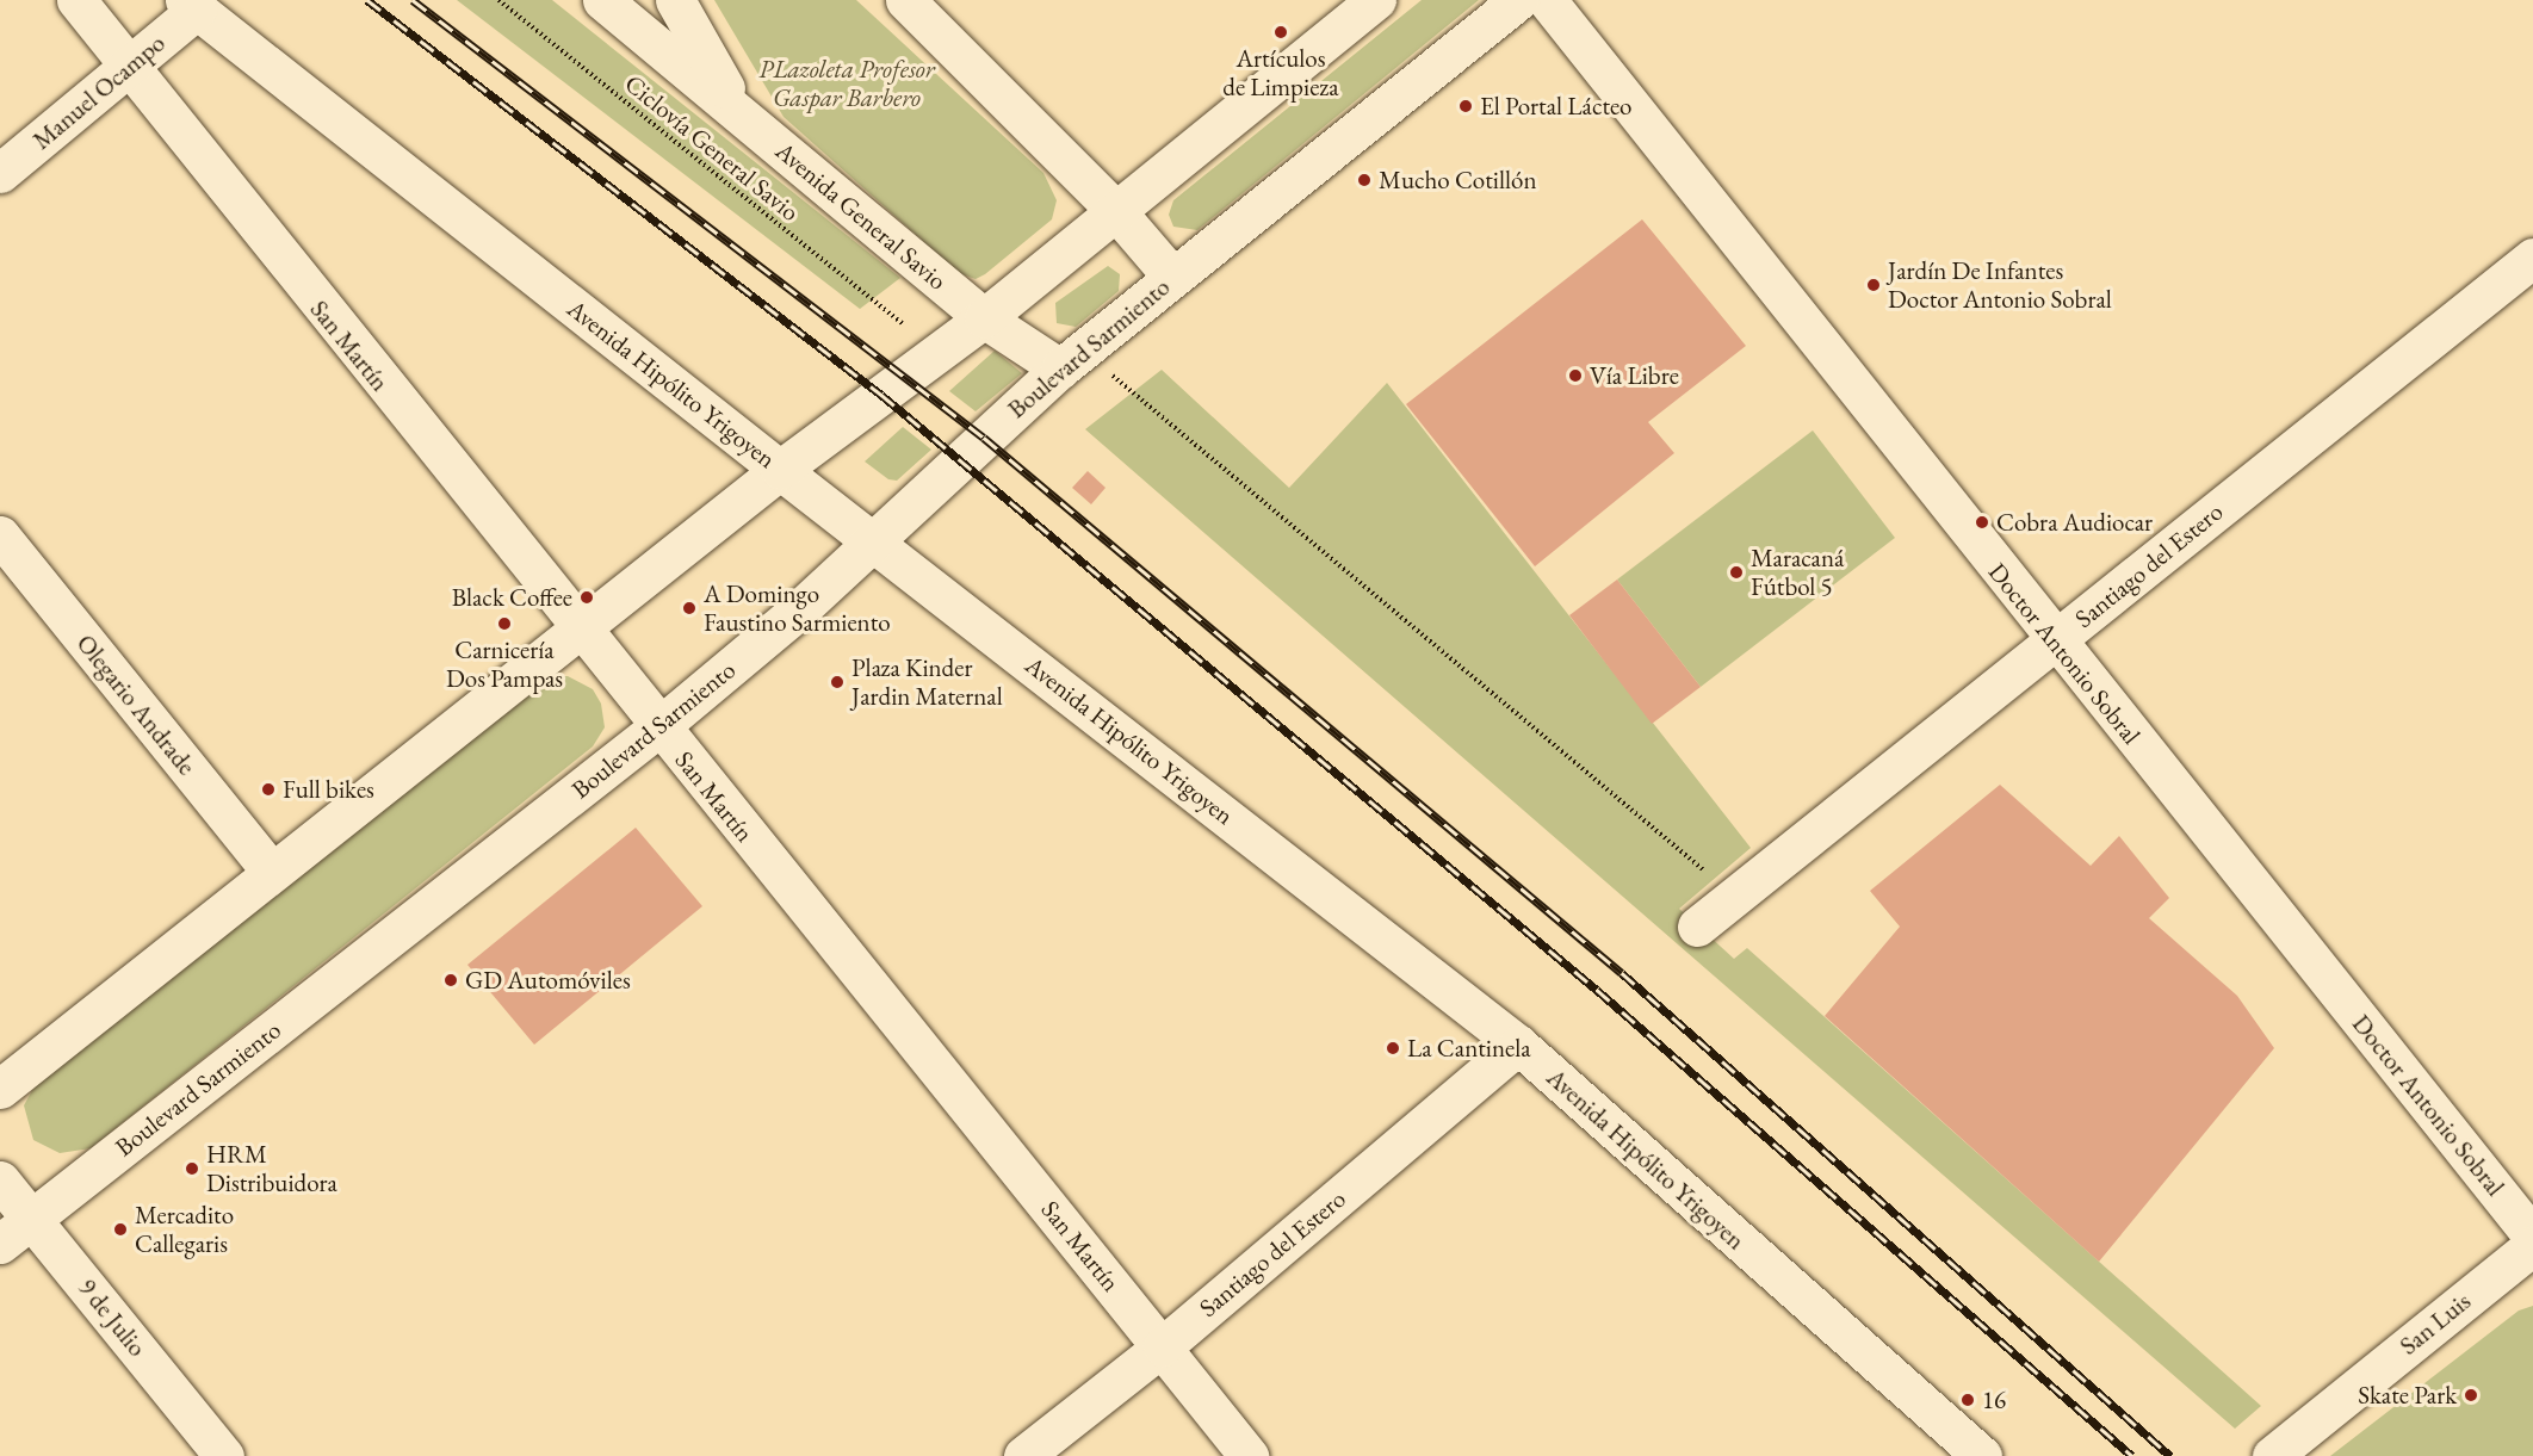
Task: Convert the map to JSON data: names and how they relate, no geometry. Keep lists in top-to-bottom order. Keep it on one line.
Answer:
{"streets":{"street":["Manuel Ocampo","Avenida General Savio","San Martín","Boulevard Sarmiento","Avenida Hipólito Yrigoyen","Santiago del Estero","Doctor Antonio Sobral","Olegario Andrade","9 de Julio","San Luis"],"path":["Ciclovía General Savio"]},"crossings":[["Manuel Ocampo","San Martín"],["Manuel Ocampo","Avenida Hipólito Yrigoyen"],["Avenida General Savio","Boulevard Sarmiento"],["San Martín","Boulevard Sarmiento"],["San Martín","Santiago del Estero"],["Boulevard Sarmiento","Avenida Hipólito Yrigoyen"],["Boulevard Sarmiento","9 de Julio"],["Avenida Hipólito Yrigoyen","Santiago del Estero"],["Santiago del Estero","Doctor Antonio Sobral"]],"parks":["PLazoleta Profesor Gaspar Barbero"],"places":["Artículos de Limpieza","El Portal Lácteo","Mucho Cotillón","Jardín De Infantes Doctor Antonio Sobral","Vía Libre","Cobra Audiocar","Maracaná Fútbol 5","Black Coffee","A Domingo Faustino Sarmiento","Carnicería Dos Pampas","Plaza Kinder Jardin Maternal","Full bikes","GD Automóviles","La Cantinela","HRM Distribuidora","Mercadito Callegaris","Skate Park","16"]}
